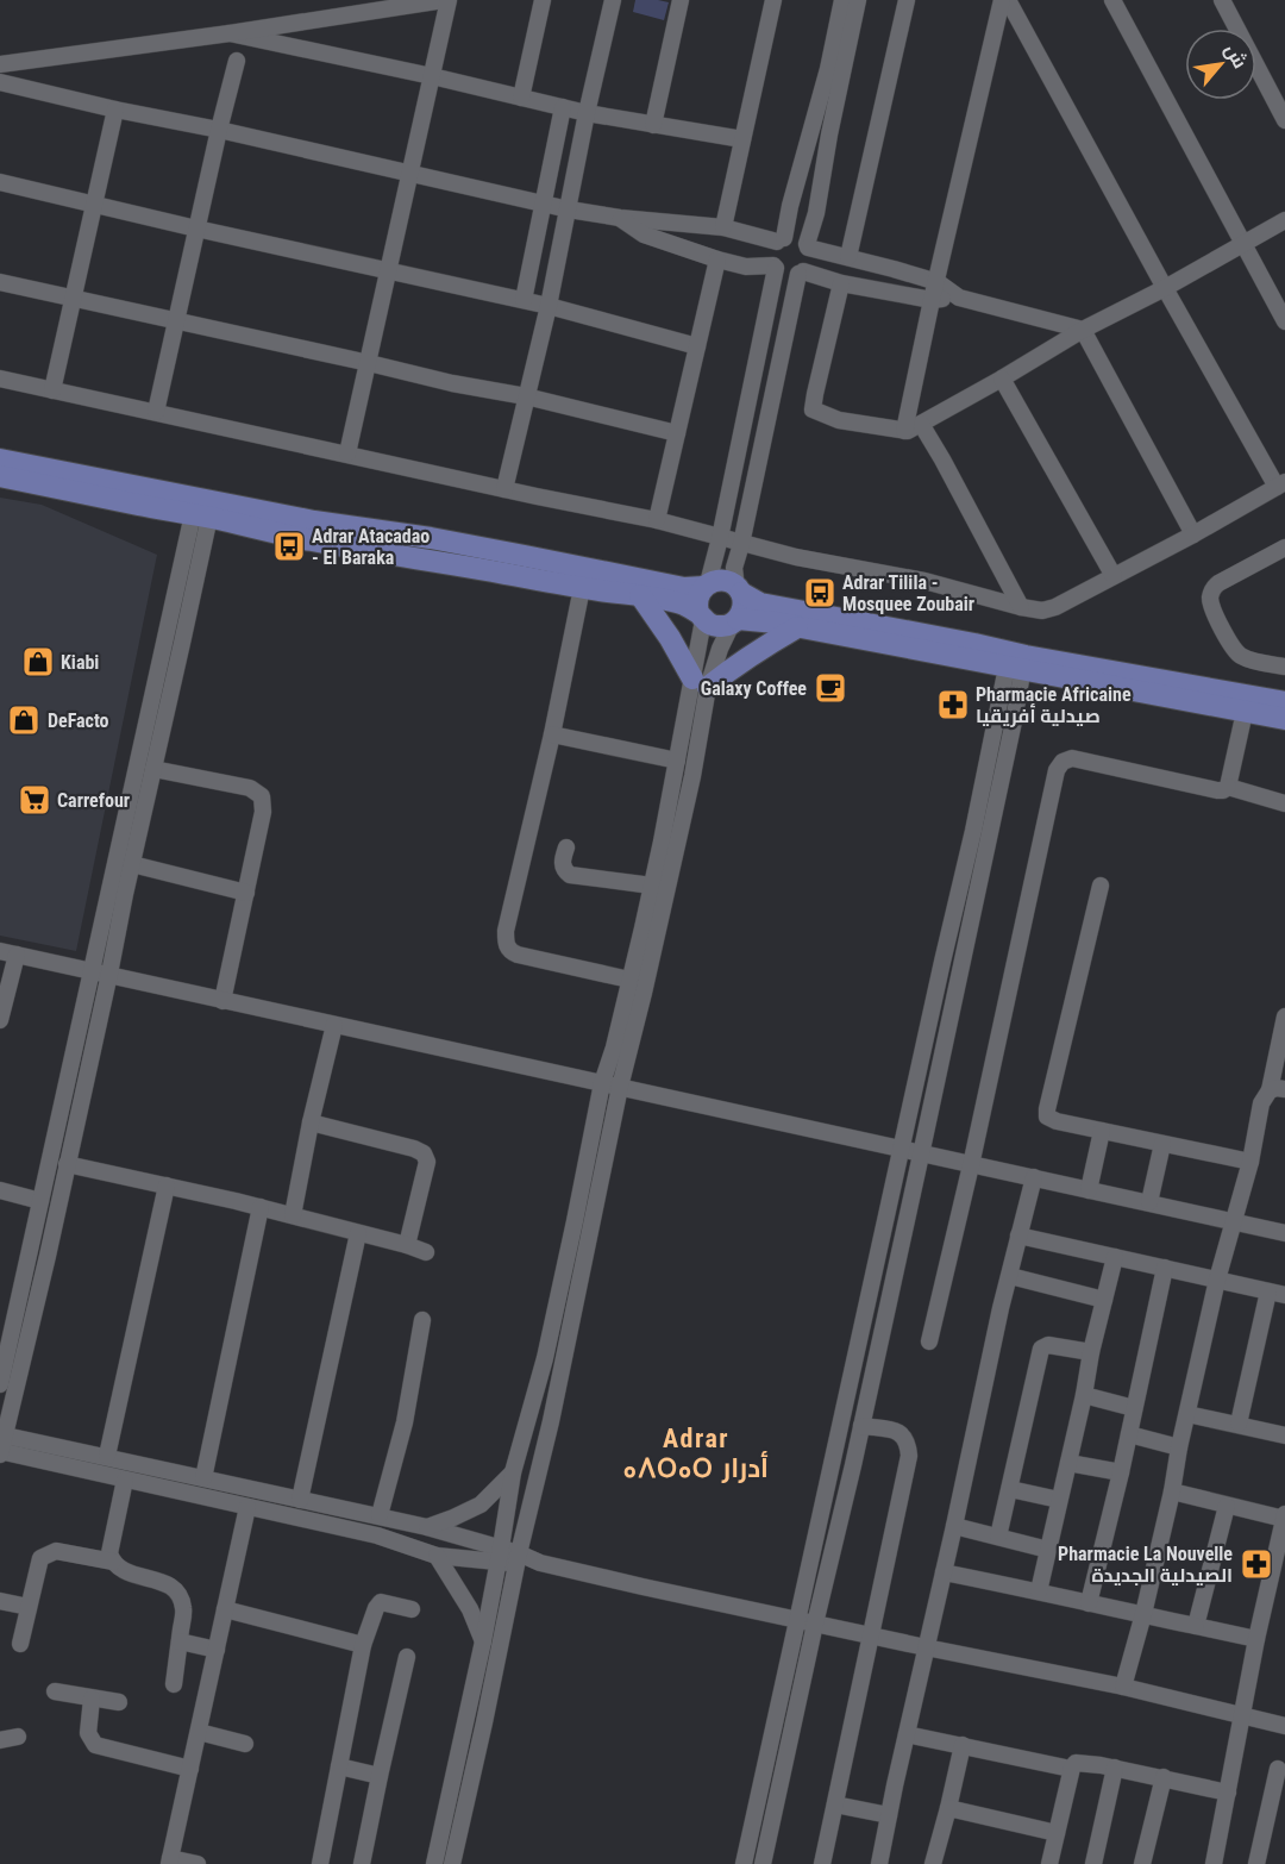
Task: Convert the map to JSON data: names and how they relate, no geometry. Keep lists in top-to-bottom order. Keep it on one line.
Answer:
{"districts":["Adrar ⴰⴷⵔⴰⵔ أدرار"],"places":{"bus stop":["Adrar Atacadao - El Baraka","Adrar Tilila - Mosquee Zoubair"],"shop":["Kiabi","DeFacto"],"cafe":["Galaxy Coffee"],"pharmacy":["Pharmacie Africaine صيدلية أفريقيا","Pharmacie La Nouvelle الصيدلية الجديدة"],"supermarket":["Carrefour"]},"north":"top right"}
